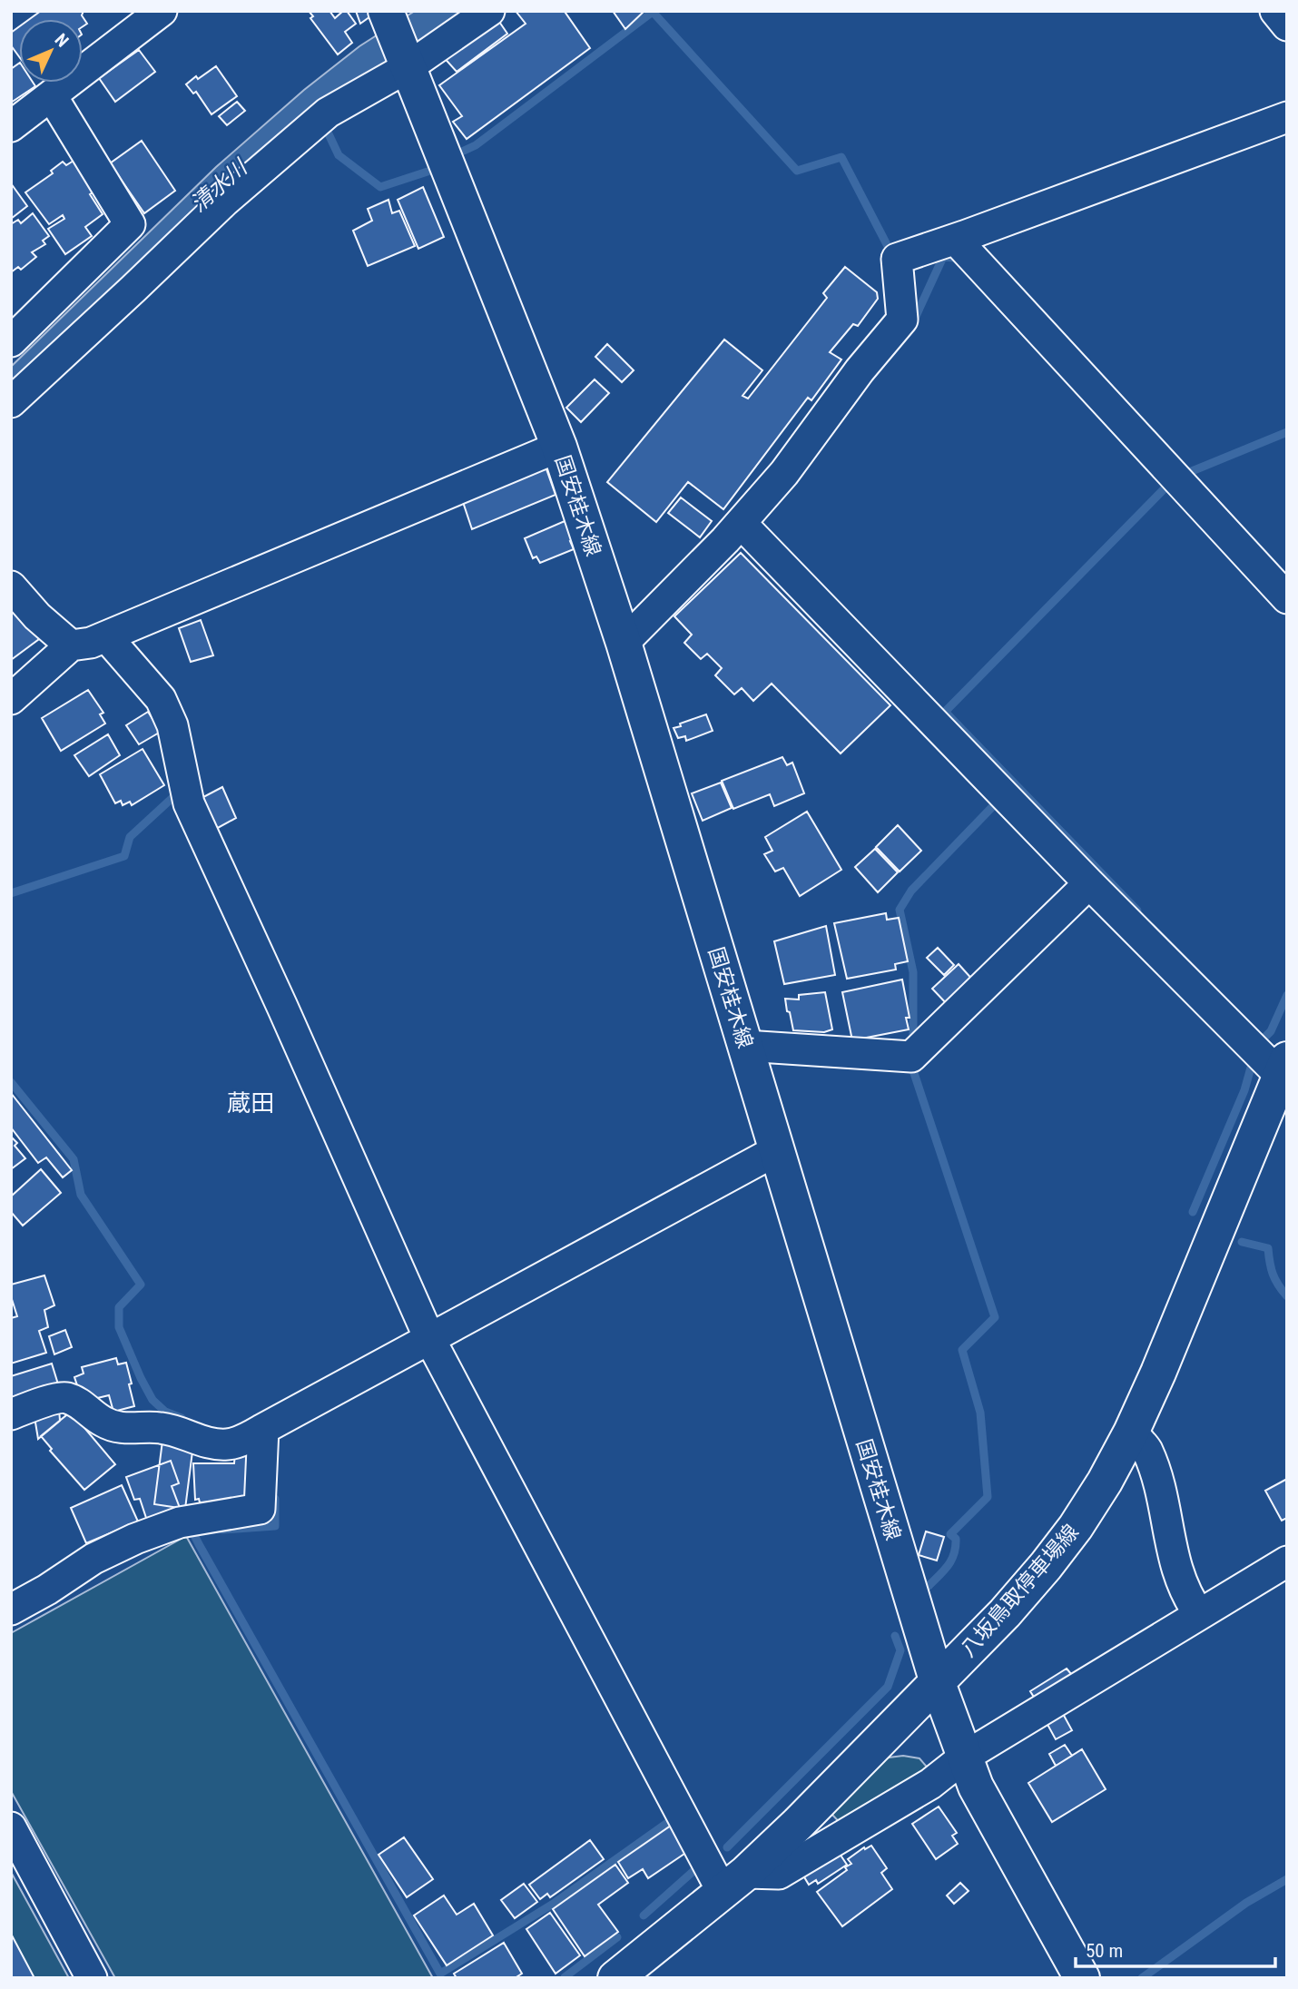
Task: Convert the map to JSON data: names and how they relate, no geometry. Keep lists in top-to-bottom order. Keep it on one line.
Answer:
{"streets":{"main road":["国安桂木線","八坂鳥取停車場線"]},"crossings":[["国安桂木線","八坂鳥取停車場線"]],"districts":["蔵田"],"water":["清水川"],"scale_bar":"50 m","north":"top right"}
